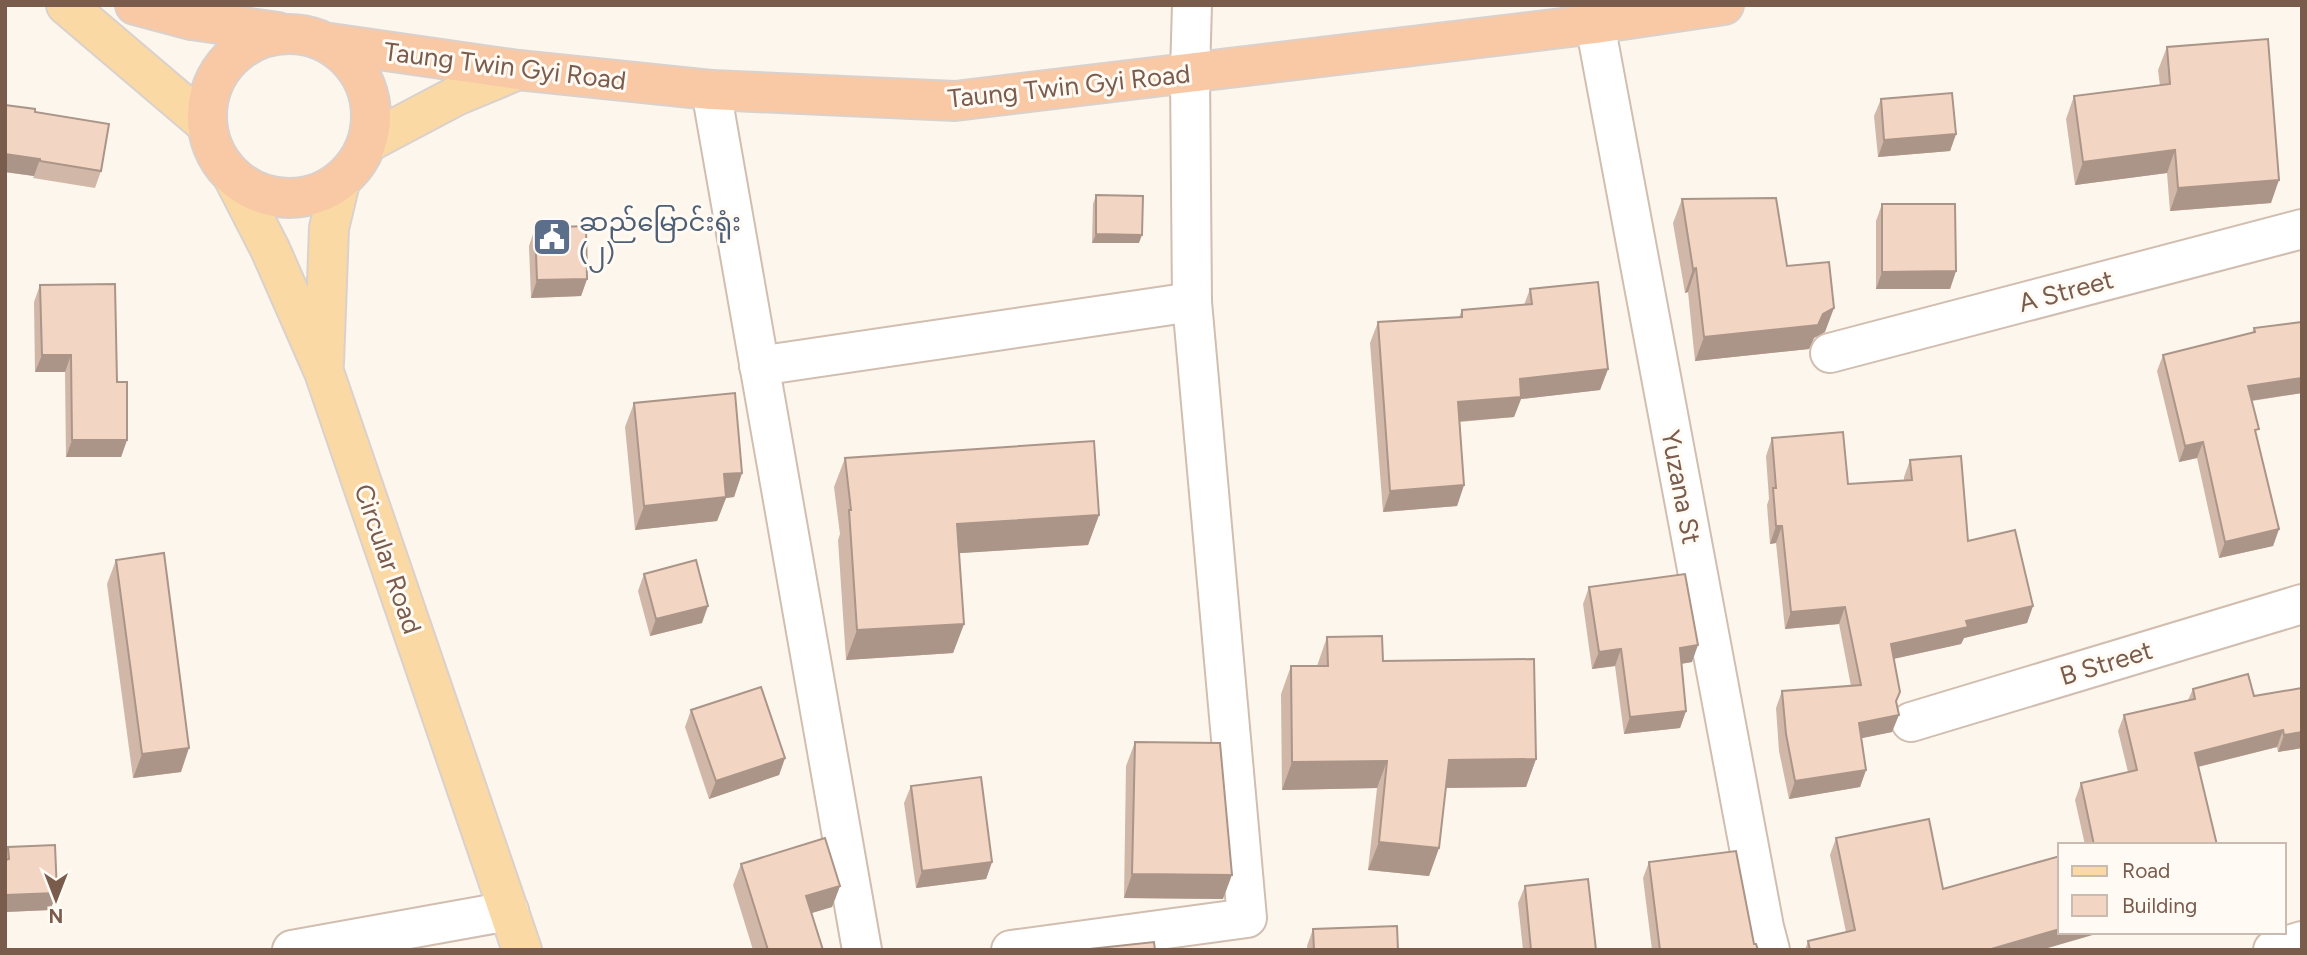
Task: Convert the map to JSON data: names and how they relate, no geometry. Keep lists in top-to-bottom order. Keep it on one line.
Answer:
{"streets":{"highway":["Taung Twin Gyi Road"],"main road":["Circular Road"],"street":["A Street","Yuzana St","B Street"]},"crossings":[["Taung Twin Gyi Road","Yuzana St"],["Taung Twin Gyi Road","Circular Road"]],"places":{"public building":["ဆည်မြောင်းရုံး (၂)"]},"legend":["Road","Building"],"north":"bottom"}
